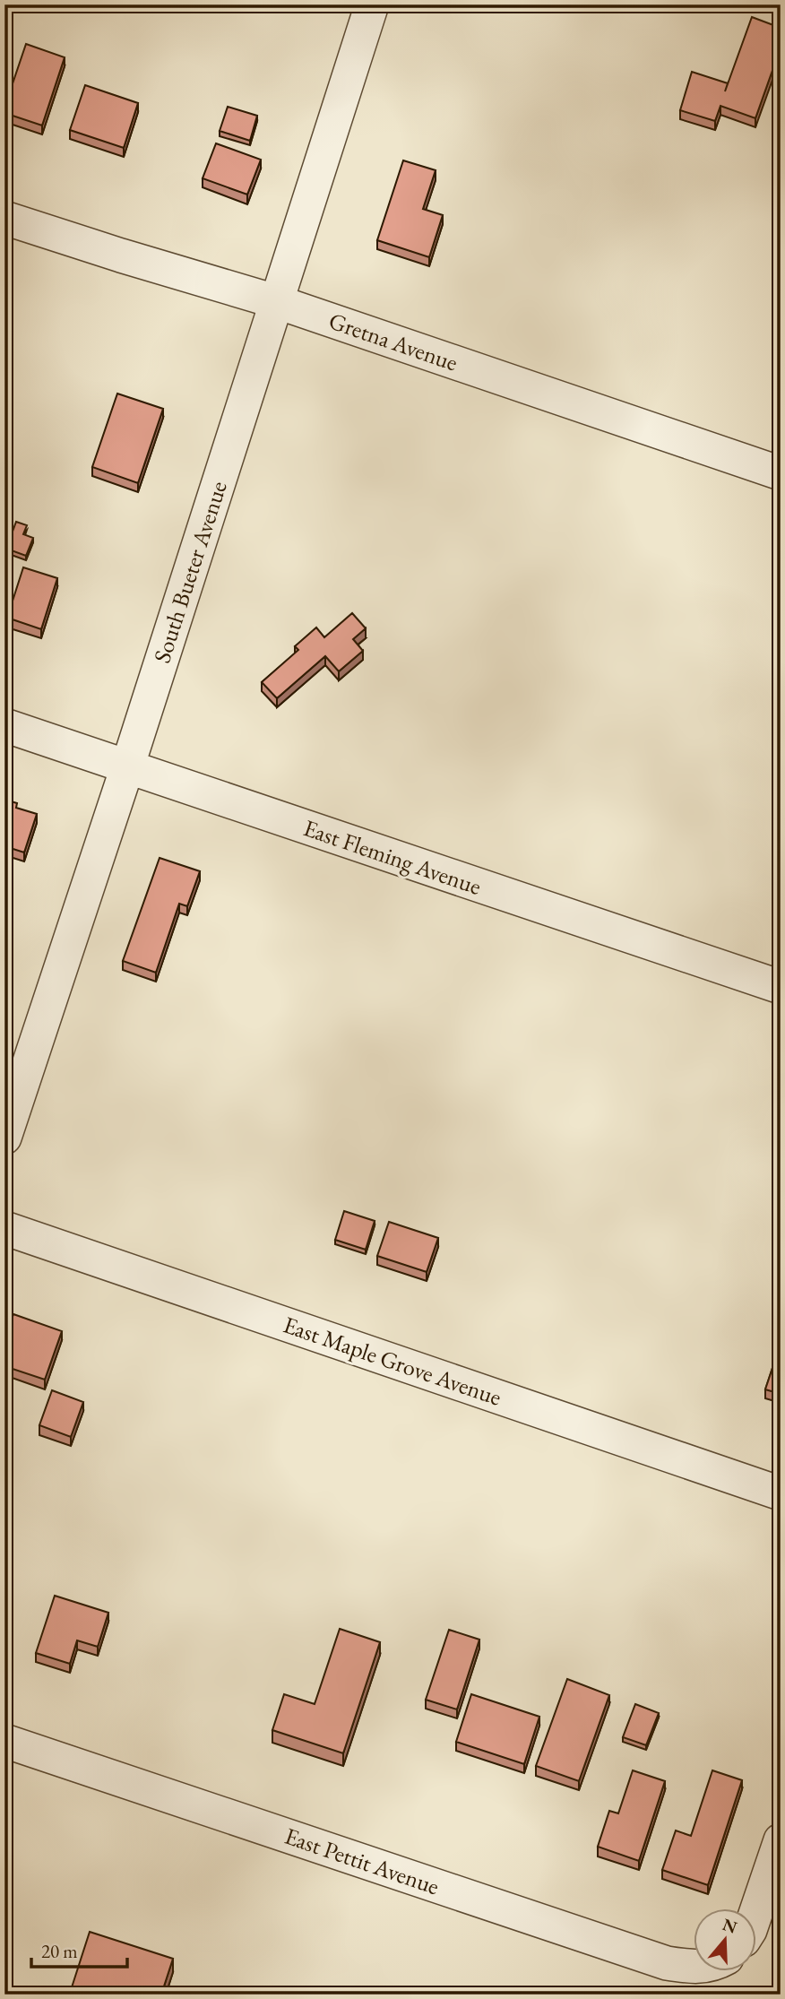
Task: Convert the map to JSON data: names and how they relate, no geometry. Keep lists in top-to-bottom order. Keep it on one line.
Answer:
{"streets":{"street":["Gretna Avenue","South Bueter Avenue","East Fleming Avenue","East Maple Grove Avenue","East Pettit Avenue"]},"crossings":[["Gretna Avenue","South Bueter Avenue"],["South Bueter Avenue","East Fleming Avenue"]],"scale_bar":"20 m","north":"top"}
